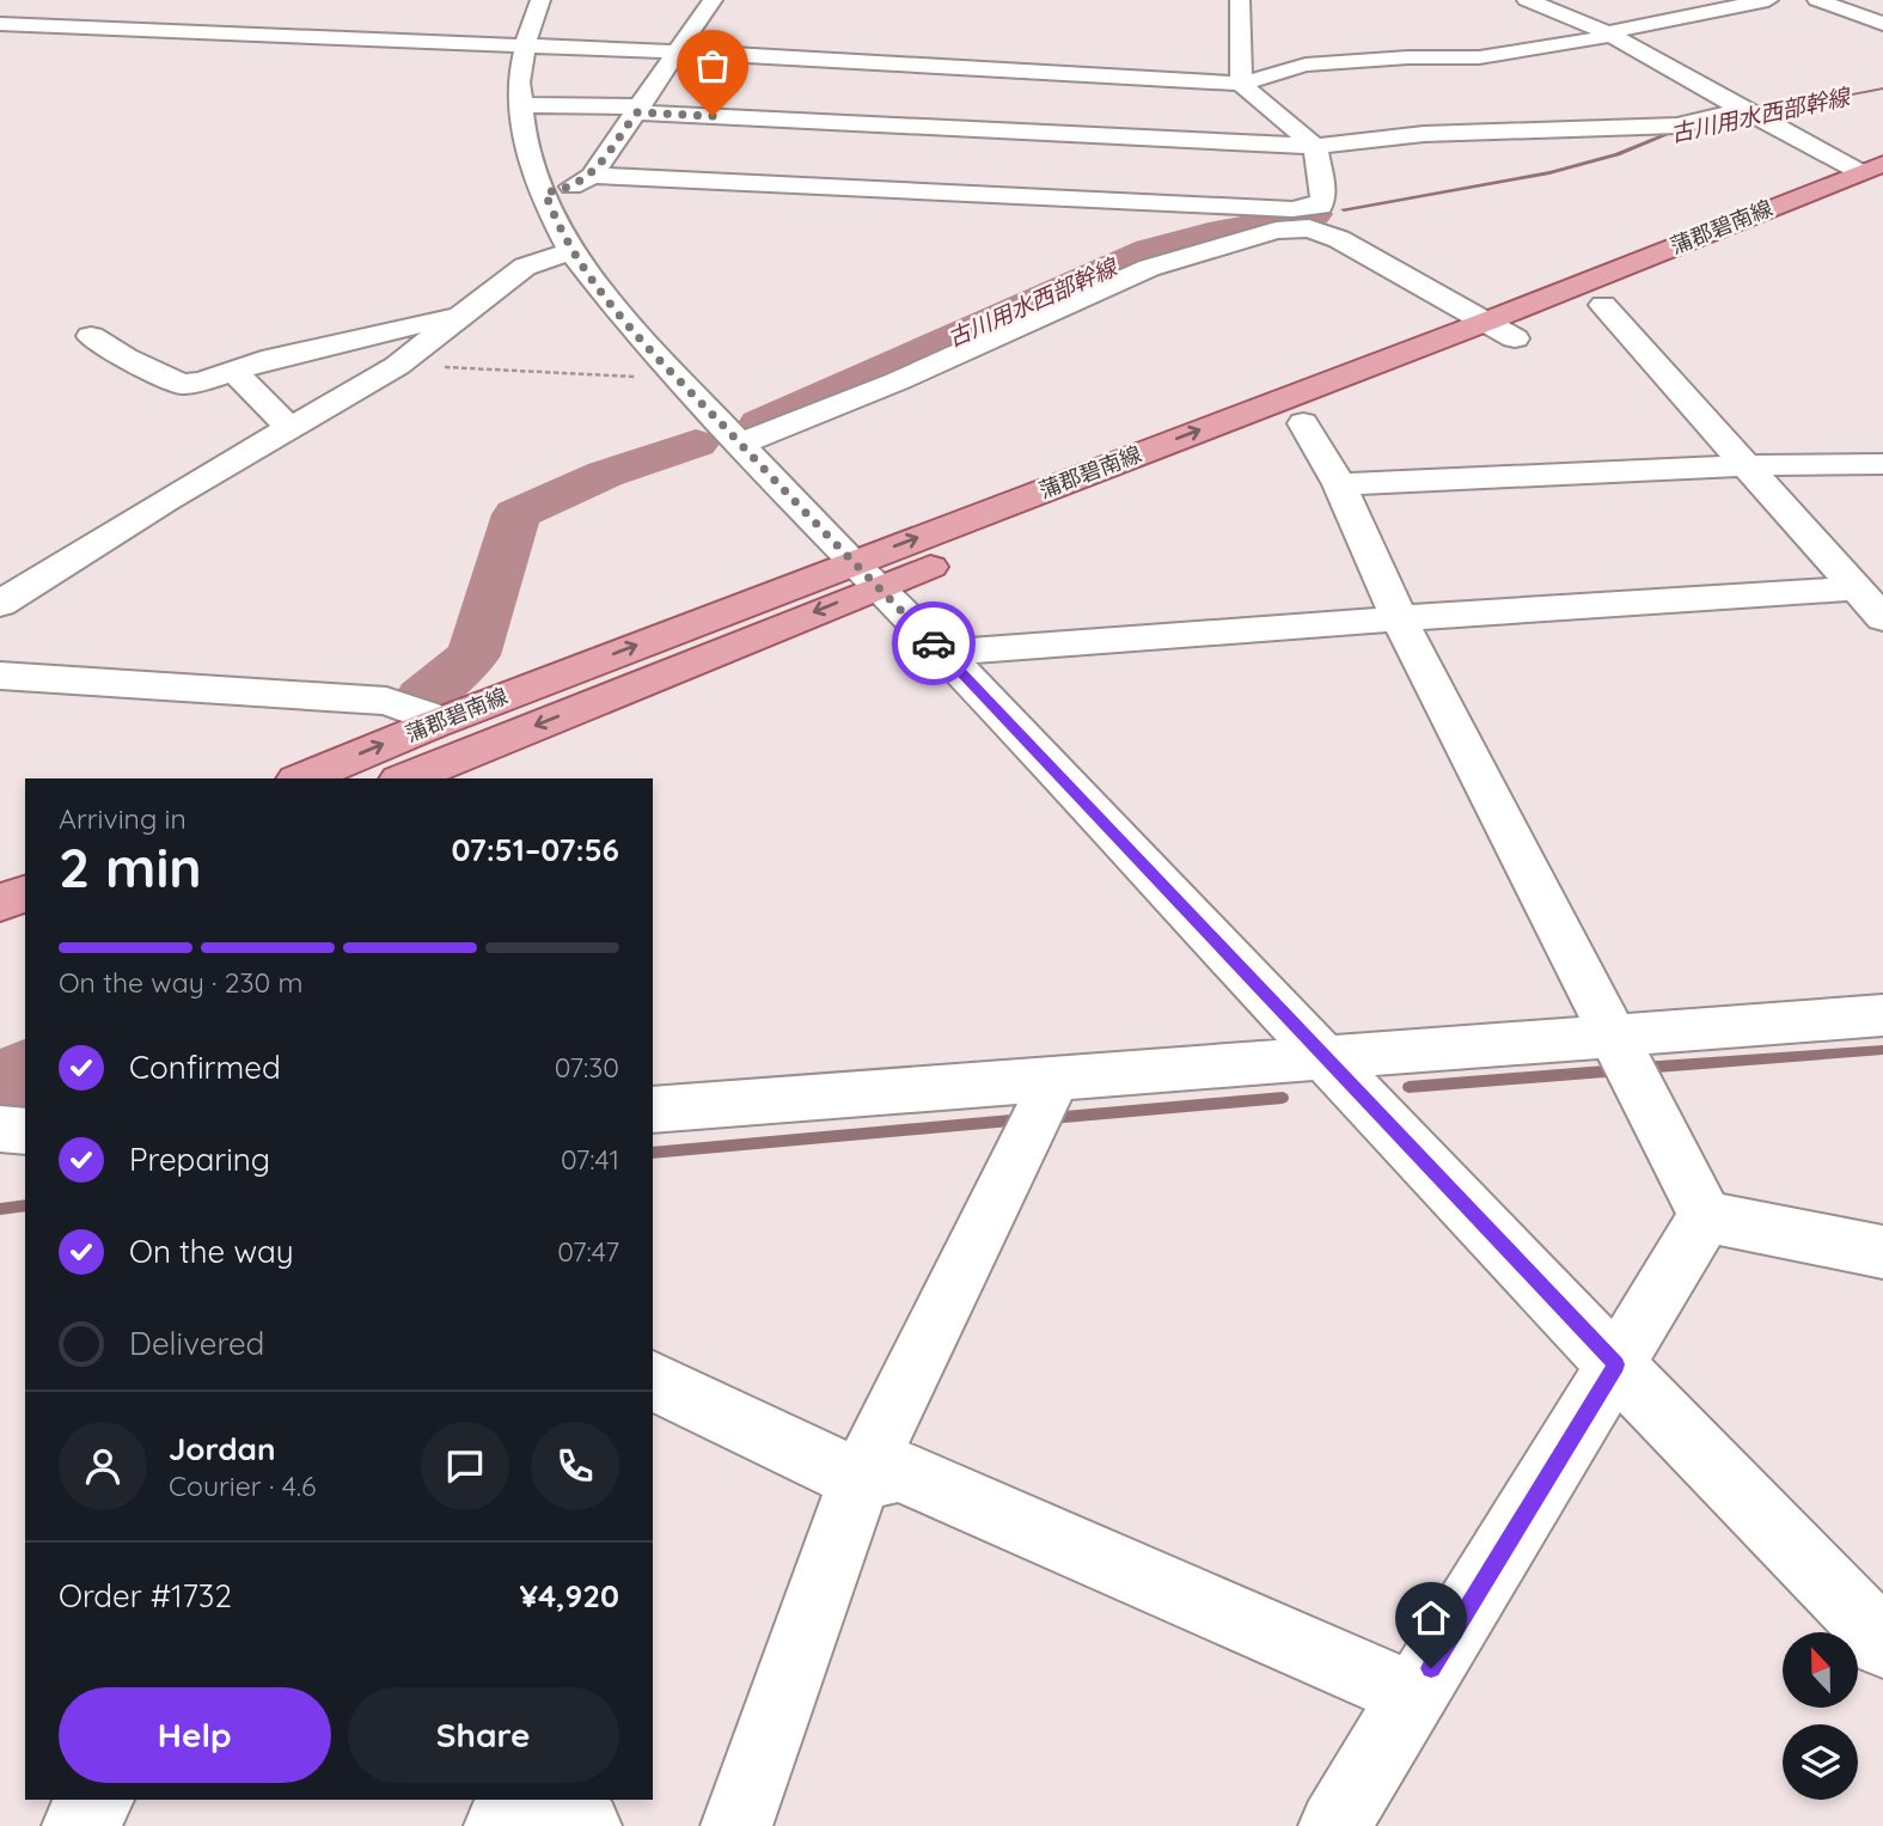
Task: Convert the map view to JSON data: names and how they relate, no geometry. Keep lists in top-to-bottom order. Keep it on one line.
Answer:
{"streets":{"main road":["蒲郡碧南線"]},"water":["古川用水西部幹線"],"north":"top","page":{"heading":["2 min","Arriving in","07:51–07:56"],"panel":["Jordan","Courier · 4.6","Order #1732","¥4,920"],"bar":"On the way · 230 m","list":[["Confirmed","07:30"],["Preparing","07:41"],["On the way","07:47"],"Delivered"],"buttons":["Help","Share"]}}
